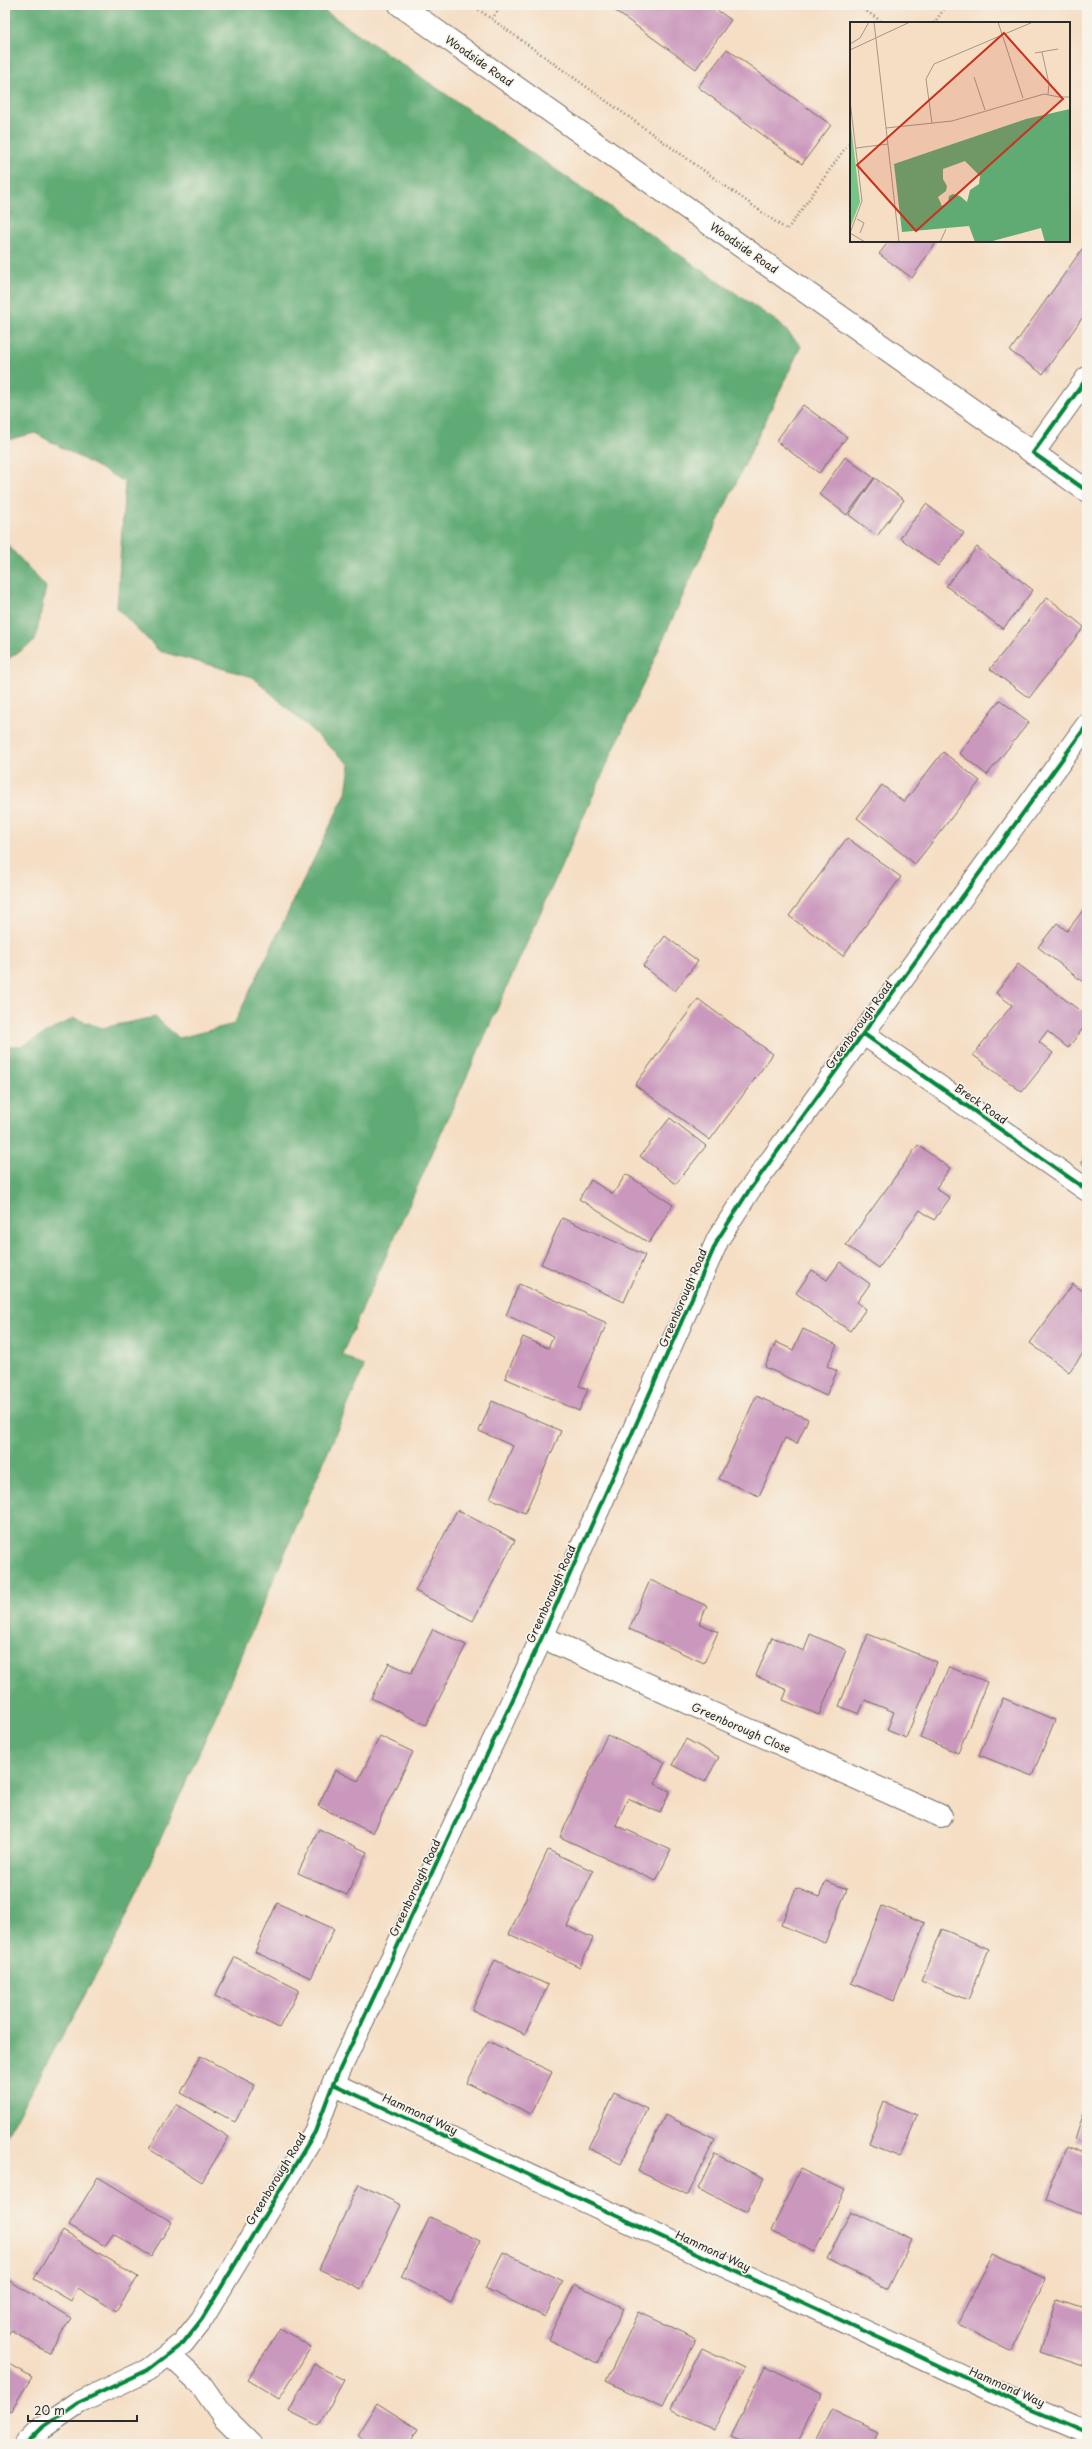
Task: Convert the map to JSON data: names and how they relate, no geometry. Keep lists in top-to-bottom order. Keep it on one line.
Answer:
{"streets":{"street":["Woodside Road","Greenborough Road","Breck Road","Greenborough Close","Hammond Way"]},"crossings":[["Greenborough Road","Breck Road"],["Greenborough Road","Greenborough Close"],["Greenborough Road","Hammond Way"]],"scale_bar":"20 m"}
